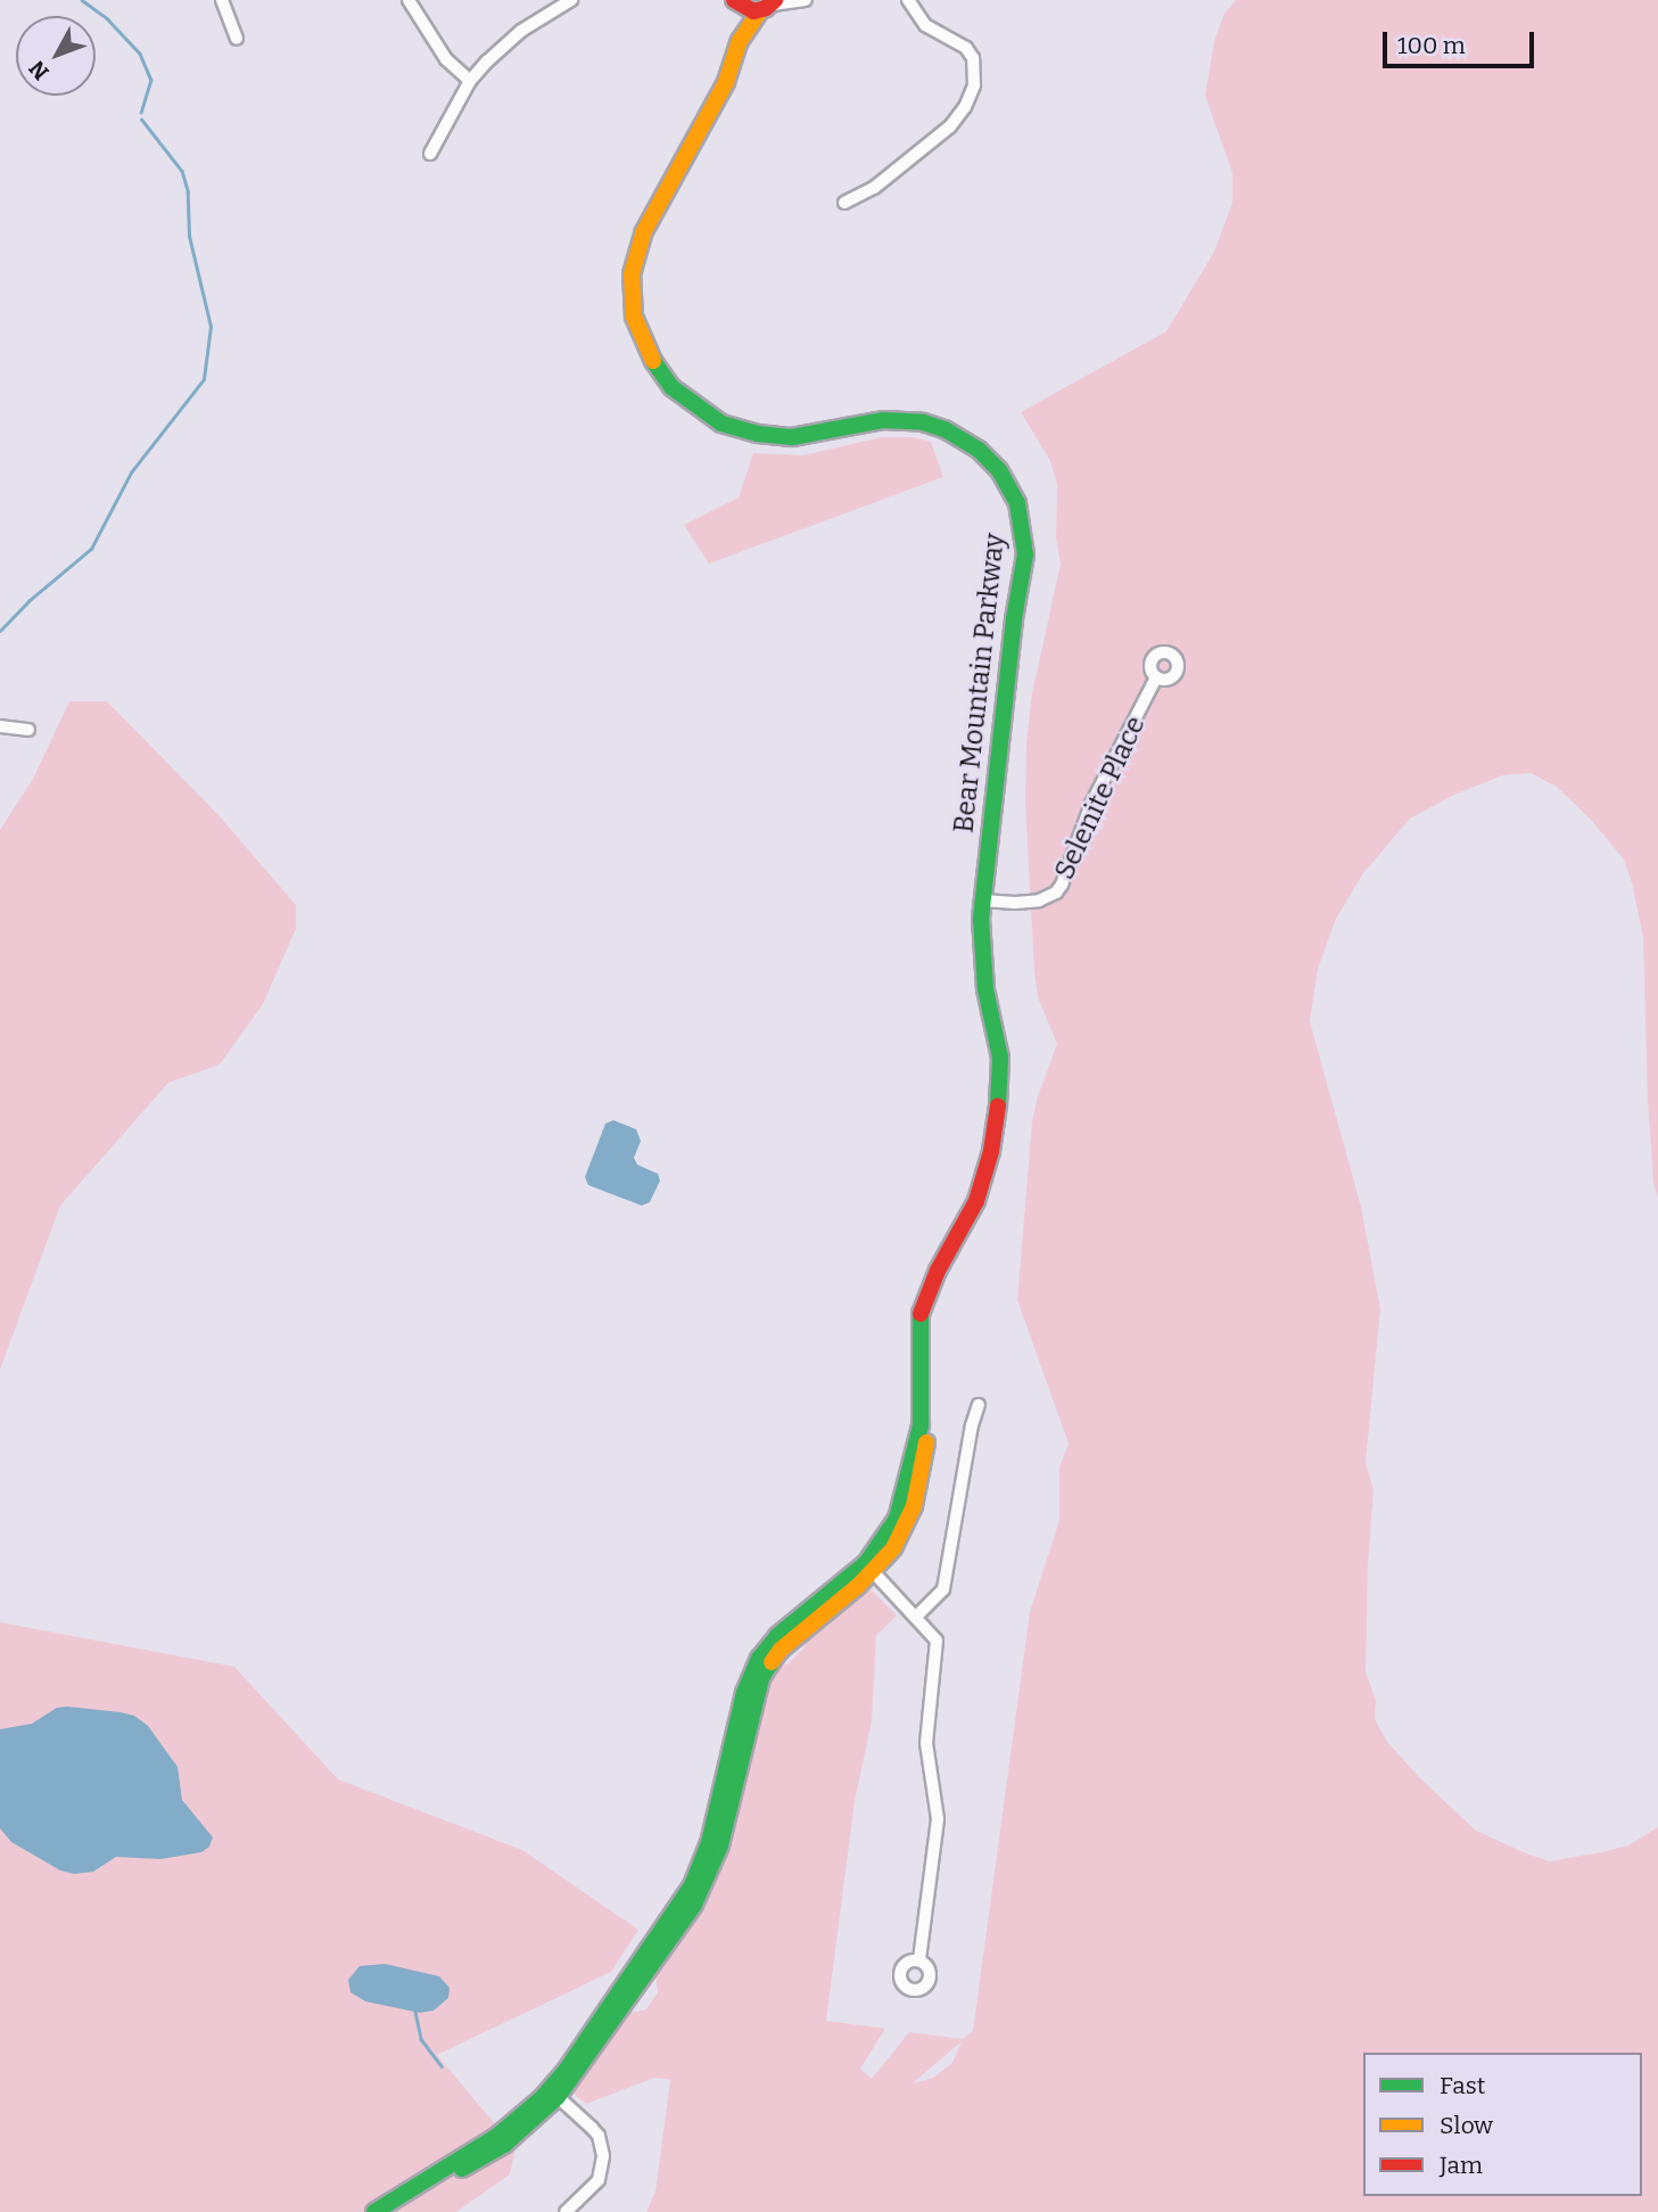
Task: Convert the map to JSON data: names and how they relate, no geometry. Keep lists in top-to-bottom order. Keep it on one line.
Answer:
{"streets":{"street":["Bear Mountain Parkway","Selenite Place"]},"crossings":[["Bear Mountain Parkway","Selenite Place"]],"legend":["Fast","Slow","Jam"],"scale_bar":"100 m","north":"bottom left"}
